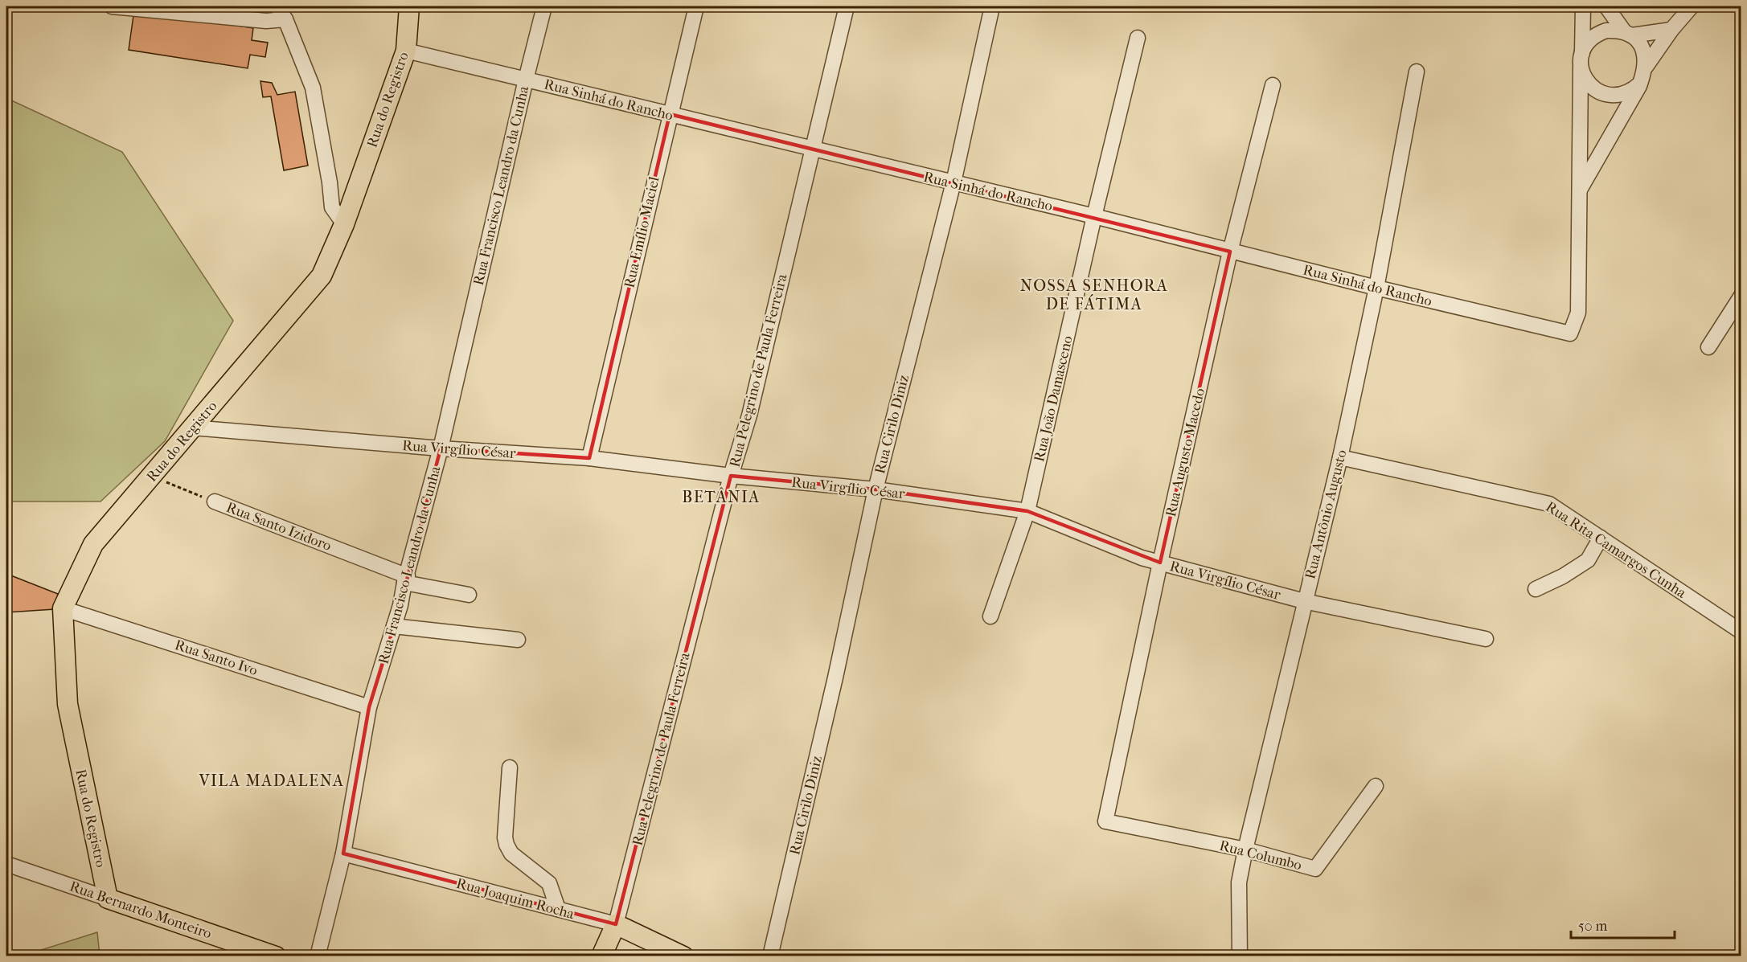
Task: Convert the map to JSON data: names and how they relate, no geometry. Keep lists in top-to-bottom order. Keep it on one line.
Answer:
{"streets":{"main road":["Rua do Registro","Rua Pelegrino de Paula Ferreira","Rua Joaquim Rocha","Rua Bernardo Monteiro"],"street":["Rua Sinhá do Rancho","Rua Francisco Leandro da Cunha","Rua Emílio Maciel","Rua João Damasceno","Rua Cirilo Diniz","Rua Virgílio César","Rua Augusto Macedo","Rua Antônio Augusto","Rua Santo Izidoro","Rua Rita Camargos Cunha","Rua Santo Ivo","Rua Columbo"]},"crossings":[["Rua do Registro","Rua Sinhá do Rancho"],["Rua do Registro","Rua Virgílio César"],["Rua do Registro","Rua Santo Izidoro"],["Rua do Registro","Rua Santo Ivo"],["Rua do Registro","Rua Bernardo Monteiro"],["Rua Sinhá do Rancho","Rua Francisco Leandro da Cunha"],["Rua Sinhá do Rancho","Rua Emílio Maciel"],["Rua Sinhá do Rancho","Rua Pelegrino de Paula Ferreira"],["Rua Sinhá do Rancho","Rua João Damasceno"],["Rua Sinhá do Rancho","Rua Cirilo Diniz"],["Rua Sinhá do Rancho","Rua Augusto Macedo"],["Rua Sinhá do Rancho","Rua Antônio Augusto"],["Rua Francisco Leandro da Cunha","Rua Virgílio César"],["Rua Francisco Leandro da Cunha","Rua Santo Izidoro"],["Rua Francisco Leandro da Cunha","Rua Santo Ivo"],["Rua Francisco Leandro da Cunha","Rua Joaquim Rocha"],["Rua Emílio Maciel","Rua Virgílio César"],["Rua Pelegrino de Paula Ferreira","Rua Virgílio César"],["Rua Pelegrino de Paula Ferreira","Rua Joaquim Rocha"],["Rua João Damasceno","Rua Virgílio César"],["Rua Cirilo Diniz","Rua Virgílio César"],["Rua Virgílio César","Rua Augusto Macedo"],["Rua Virgílio César","Rua Antônio Augusto"],["Rua Augusto Macedo","Rua Columbo"],["Rua Antônio Augusto","Rua Rita Camargos Cunha"],["Rua Antônio Augusto","Rua Columbo"]],"districts":["NOSSA SENHORA DE FÁTIMA","BETÂNIA","VILA MADALENA"],"scale_bar":"50 m"}
